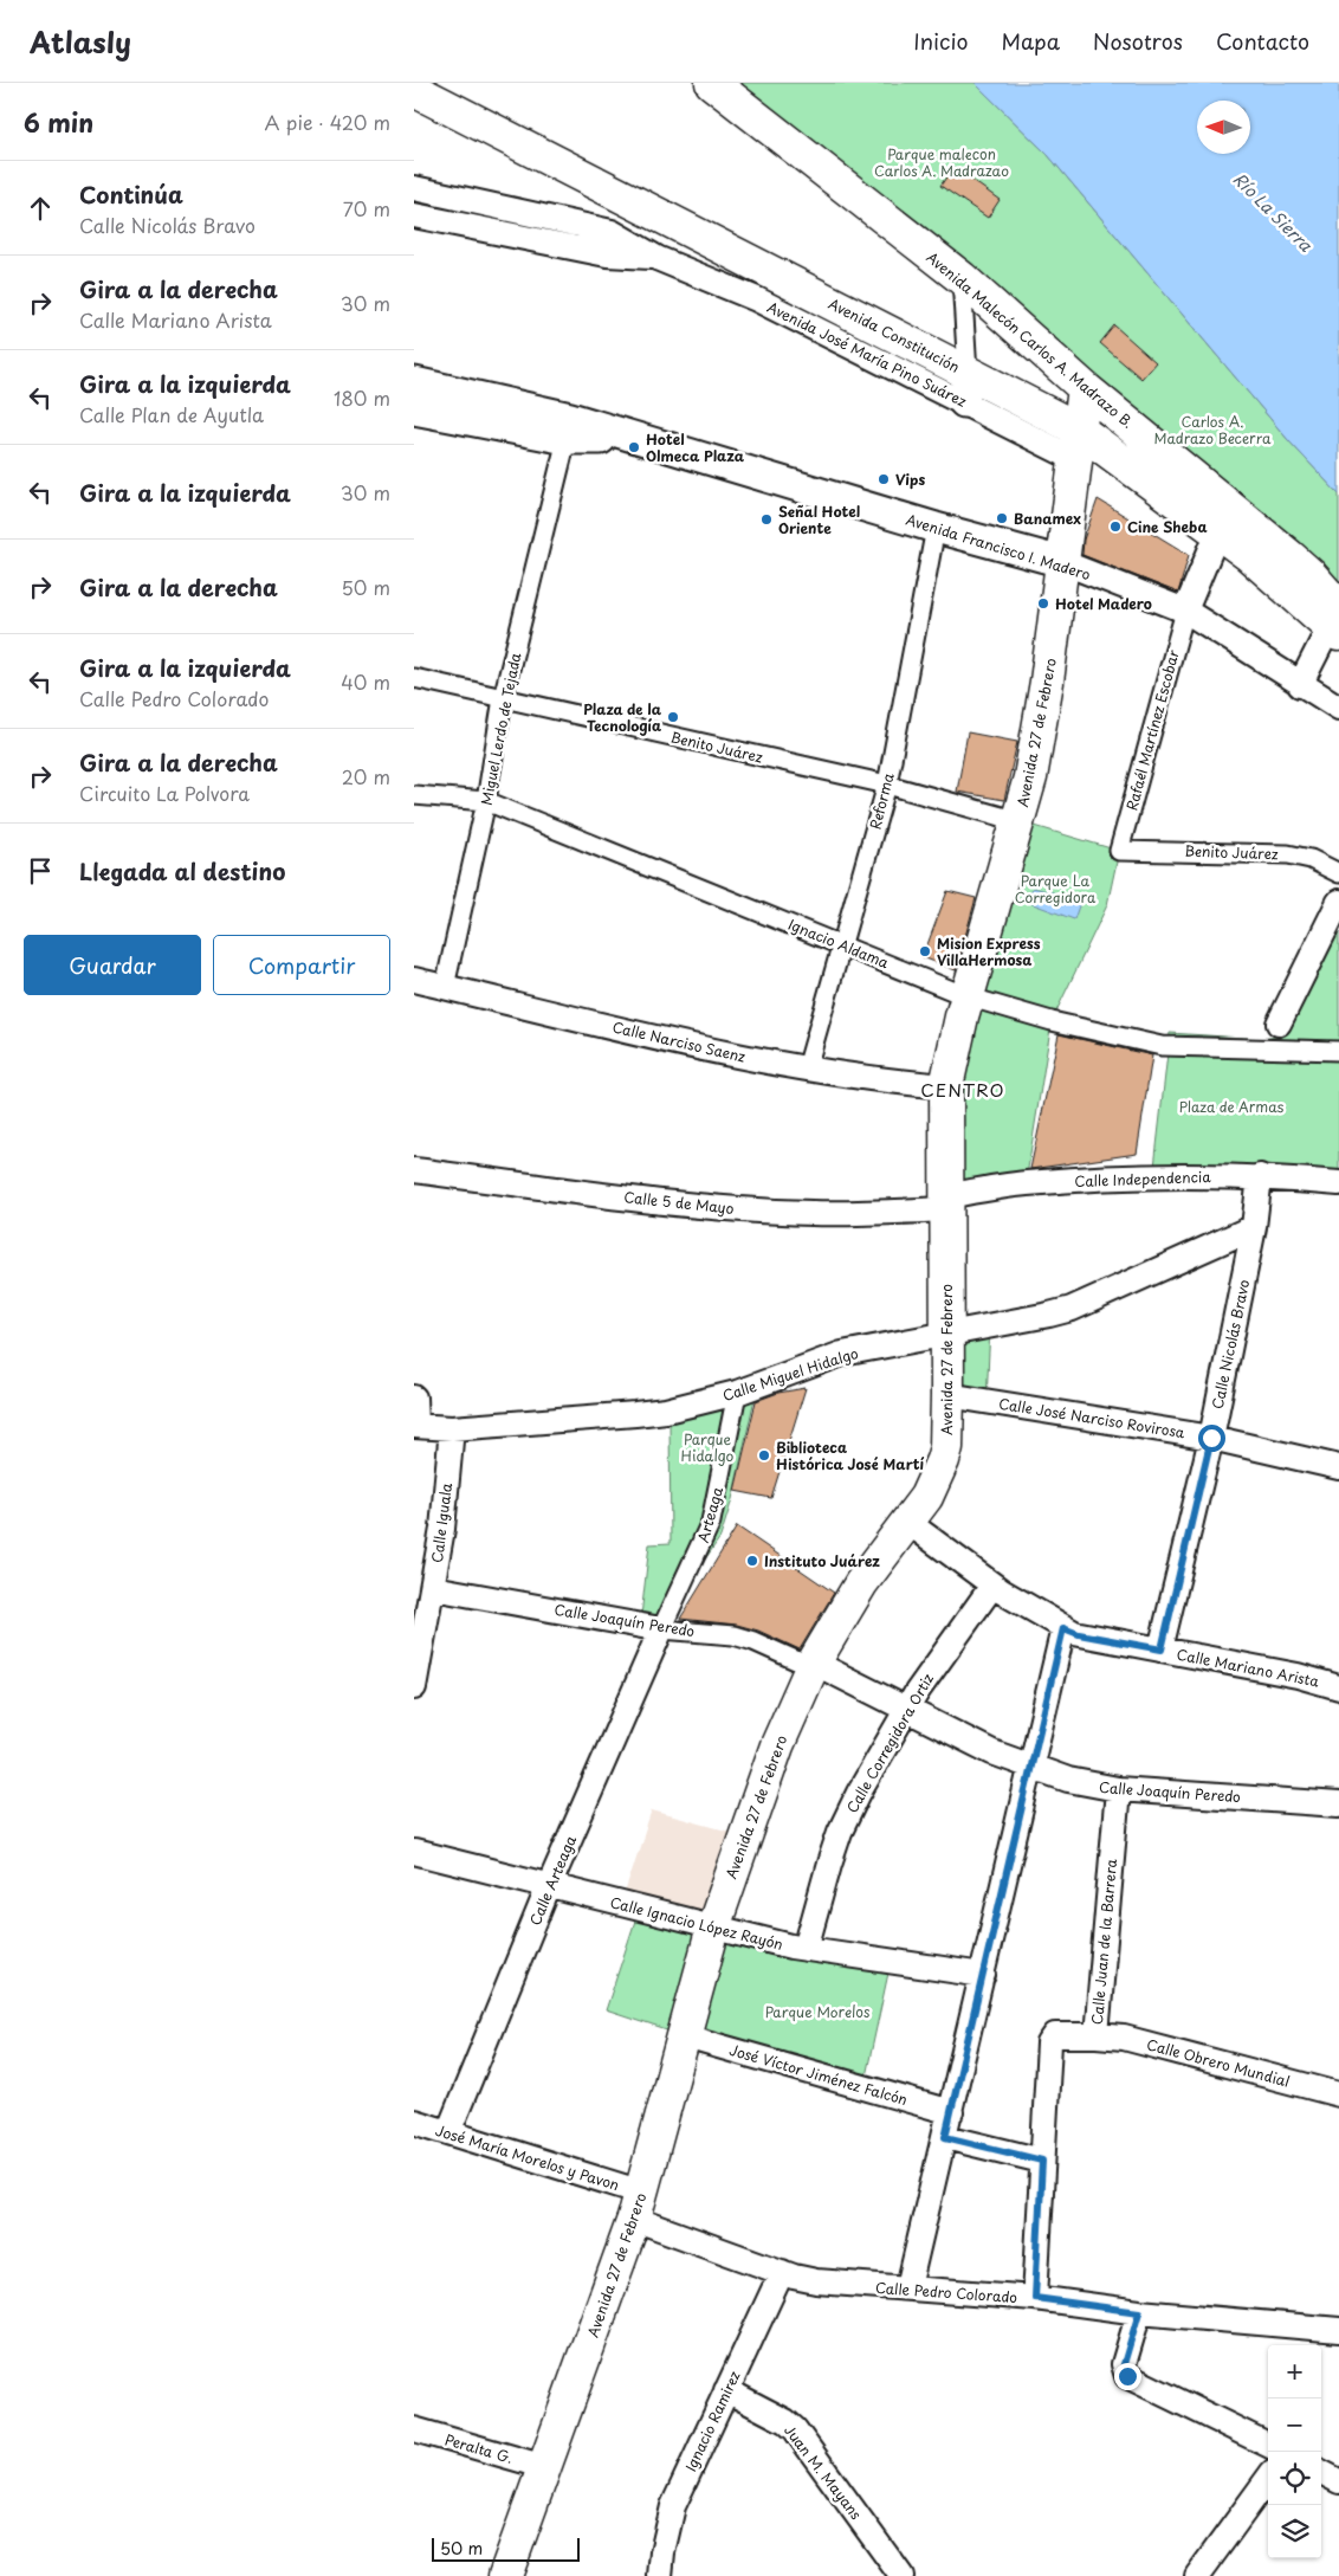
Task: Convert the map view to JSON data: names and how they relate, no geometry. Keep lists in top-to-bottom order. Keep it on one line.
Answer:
{"streets":{"main road":["Avenida Constitución","Avenida Malecón Carlos A. Madrazo B.","Avenida 27 de Febrero"],"street":["Avenida José María Pino Suárez","Avenida Francisco I. Madero","Miguel Lerdo de Tejada","Rafaél Martínez Escobar","Benito Juárez","Reforma","Ignacio Aldama","Calle Narciso Saenz","Calle Independencia","Calle 5 de Mayo","Calle Nicolás Bravo","Calle Miguel Hidalgo","Calle José Narciso Rovirosa","Arteaga","Calle Iguala","Calle Joaquín Peredo","Calle Mariano Arista","Calle Corregidora Ortiz","Calle Arteaga","Calle Ignacio López Rayón","Calle Juan de la Barrera","Calle Obrero Mundial","José Víctor Jiménez Falcón","José María Morelos y Pavon","Calle Pedro Colorado","Ignacio Ramirez","Peralta G.","Juan M. Mayans"]},"crossings":[["Avenida Constitución","Avenida Malecón Carlos A. Madrazo B."],["Avenida Constitución","Avenida José María Pino Suárez"],["Avenida Constitución","Avenida 27 de Febrero"],["Avenida Malecón Carlos A. Madrazo B.","Avenida 27 de Febrero"],["Avenida Francisco I. Madero","Miguel Lerdo de Tejada"],["Avenida Francisco I. Madero","Rafaél Martínez Escobar"],["Avenida Francisco I. Madero","Avenida 27 de Febrero"],["Avenida Francisco I. Madero","Reforma"],["Miguel Lerdo de Tejada","Benito Juárez"],["Miguel Lerdo de Tejada","Ignacio Aldama"],["Miguel Lerdo de Tejada","Calle Narciso Saenz"],["Rafaél Martínez Escobar","Benito Juárez"],["Avenida 27 de Febrero","Benito Juárez"],["Avenida 27 de Febrero","Ignacio Aldama"],["Avenida 27 de Febrero","Calle Narciso Saenz"],["Avenida 27 de Febrero","Calle Independencia"],["Avenida 27 de Febrero","Calle 5 de Mayo"],["Avenida 27 de Febrero","Calle Miguel Hidalgo"],["Avenida 27 de Febrero","Calle José Narciso Rovirosa"],["Avenida 27 de Febrero","Calle Joaquín Peredo"],["Avenida 27 de Febrero","Calle Mariano Arista"],["Avenida 27 de Febrero","Calle Ignacio López Rayón"],["Avenida 27 de Febrero","José Víctor Jiménez Falcón"],["Avenida 27 de Febrero","José María Morelos y Pavon"],["Avenida 27 de Febrero","Calle Pedro Colorado"],["Avenida 27 de Febrero","Peralta G."],["Benito Juárez","Reforma"],["Reforma","Ignacio Aldama"],["Reforma","Calle Narciso Saenz"],["Calle Independencia","Calle 5 de Mayo"],["Calle Independencia","Calle Nicolás Bravo"],["Calle Nicolás Bravo","Calle Miguel Hidalgo"],["Calle Nicolás Bravo","Calle José Narciso Rovirosa"],["Calle Nicolás Bravo","Calle Mariano Arista"],["Calle Miguel Hidalgo","Arteaga"],["Calle Miguel Hidalgo","Calle Iguala"],["Arteaga","Calle Joaquín Peredo"],["Arteaga","Calle Arteaga"],["Calle Iguala","Calle Joaquín Peredo"],["Calle Joaquín Peredo","Calle Corregidora Ortiz"],["Calle Joaquín Peredo","Calle Arteaga"],["Calle Joaquín Peredo","Calle Juan de la Barrera"],["Calle Mariano Arista","Calle Corregidora Ortiz"],["Calle Corregidora Ortiz","Calle Ignacio López Rayón"],["Calle Arteaga","Calle Ignacio López Rayón"],["Calle Arteaga","José María Morelos y Pavon"],["Calle Juan de la Barrera","Calle Obrero Mundial"],["Calle Juan de la Barrera","Calle Pedro Colorado"],["José María Morelos y Pavon","Calle Pedro Colorado"],["Calle Pedro Colorado","Ignacio Ramirez"],["Ignacio Ramirez","Juan M. Mayans"]],"districts":["CENTRO"],"water":["Río La Sierra"],"parks":["Parque malecon Carlos A. Madrazao","Carlos A. Madrazo Becerra","Parque La Corregidora","Plaza de Armas","Parque Hidalgo","Parque Morelos"],"places":["Hotel Olmeca Plaza","Vips","Banamex","Señal Hotel Oriente","Cine Sheba","Hotel Madero","Plaza de la Tecnología","Mision Express VillaHermosa","Biblioteca Histórica José Martí","Instituto Juárez"],"scale_bar":"50 m","north":"left","page":{"header":"Atlasly","nav":["Inicio","Mapa","Nosotros","Contacto"],"heading":["6 min","A pie · 420 m"],"list":[["Continúa","Calle Nicolás Bravo","70 m"],["Gira a la derecha","Calle Mariano Arista","30 m"],["Gira a la izquierda","Calle Plan de Ayutla","180 m"],["Gira a la izquierda","30 m"],["Gira a la derecha","50 m"],["Gira a la izquierda","Calle Pedro Colorado","40 m"],["Gira a la derecha","Circuito La Polvora","20 m"],"Llegada al destino"],"buttons":["Guardar","Compartir"],"map_buttons":["+","−"],"scale":"50 m"}}
